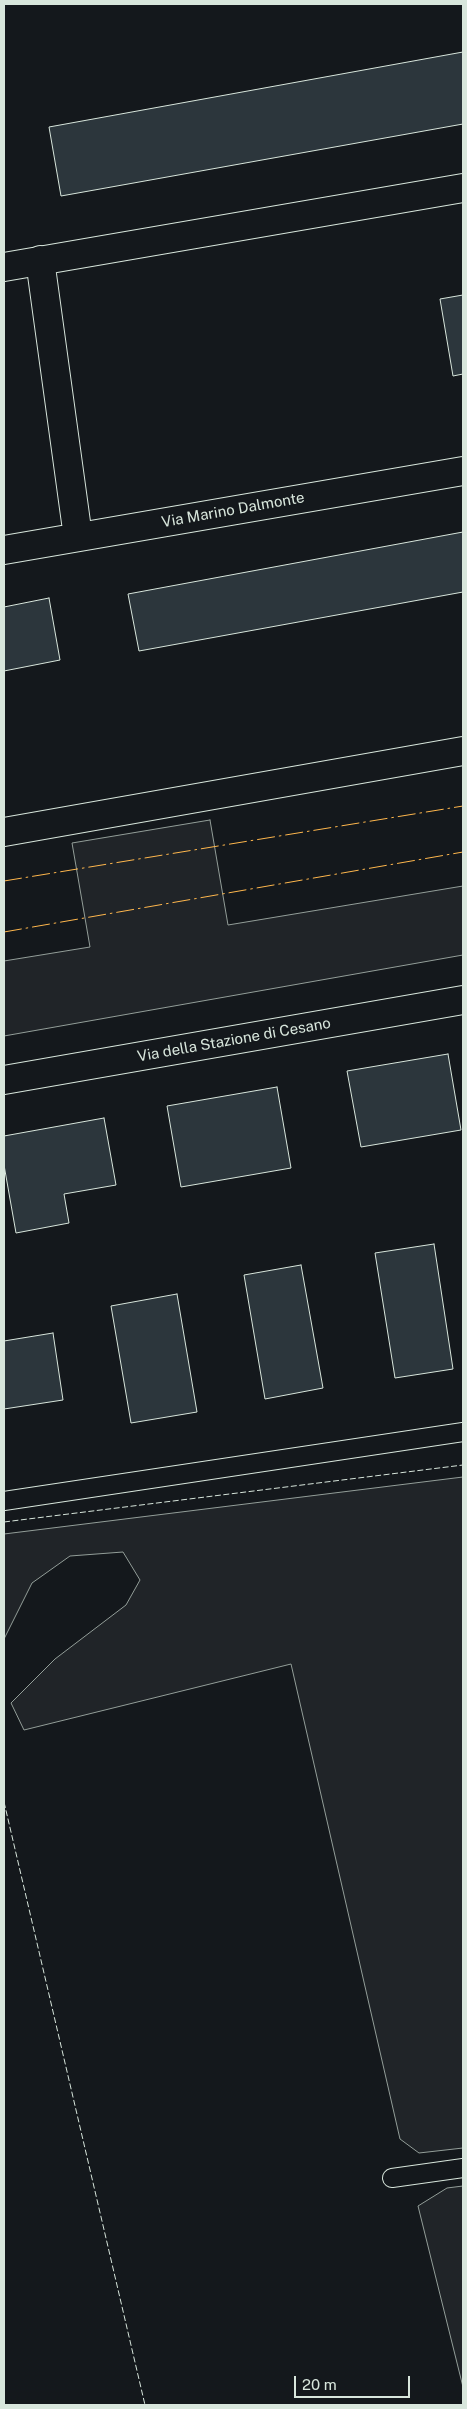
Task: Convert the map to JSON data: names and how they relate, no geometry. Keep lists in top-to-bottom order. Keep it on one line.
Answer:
{"streets":{"street":["Via Marino Dalmonte","Via della Stazione di Cesano"]},"scale_bar":"20 m"}
